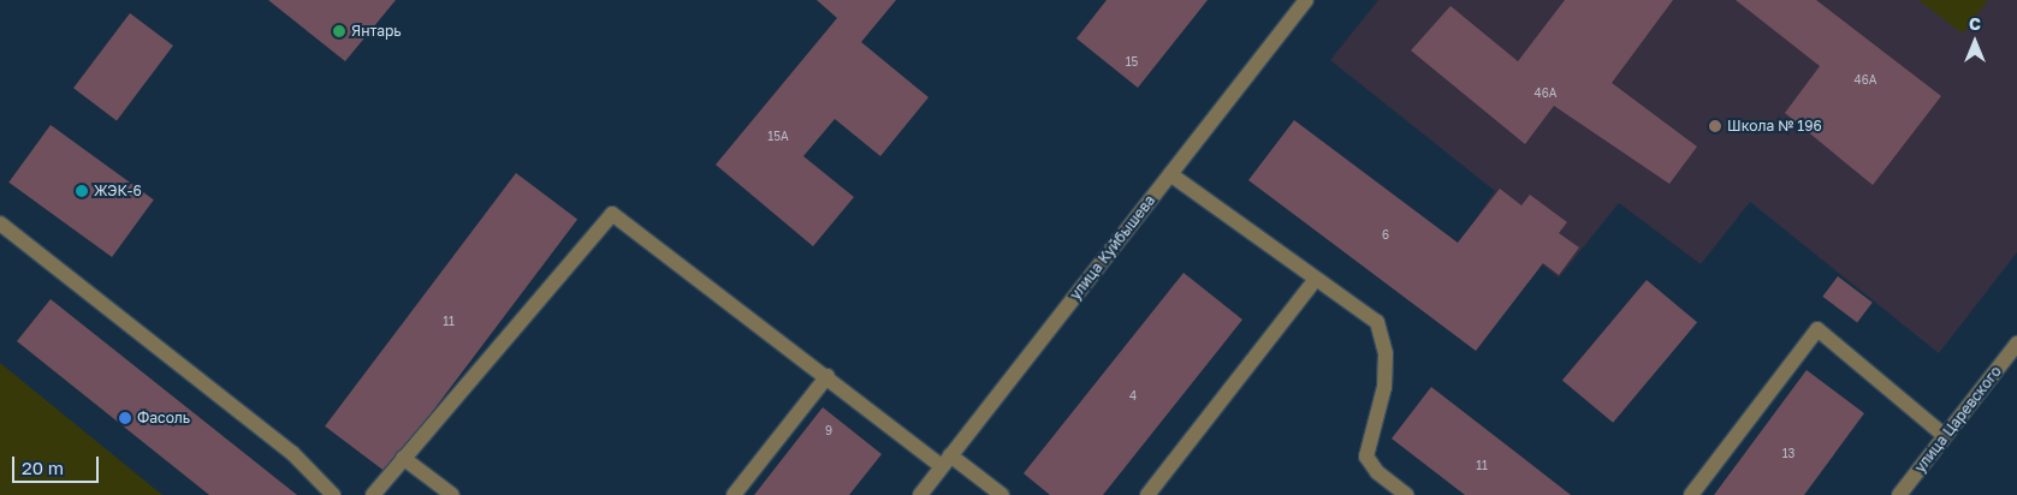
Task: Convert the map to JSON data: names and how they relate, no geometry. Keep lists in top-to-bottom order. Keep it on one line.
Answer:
{"streets":{"street":["улица Куйбышева","улица Царевского"]},"places":["Янтарь","Школа № 196","ЖЭК-6","Фасоль"],"house_numbers":["15","46А","46А","15А","6","11","4","9","13","11"],"scale_bar":"20 m","north":"top"}
